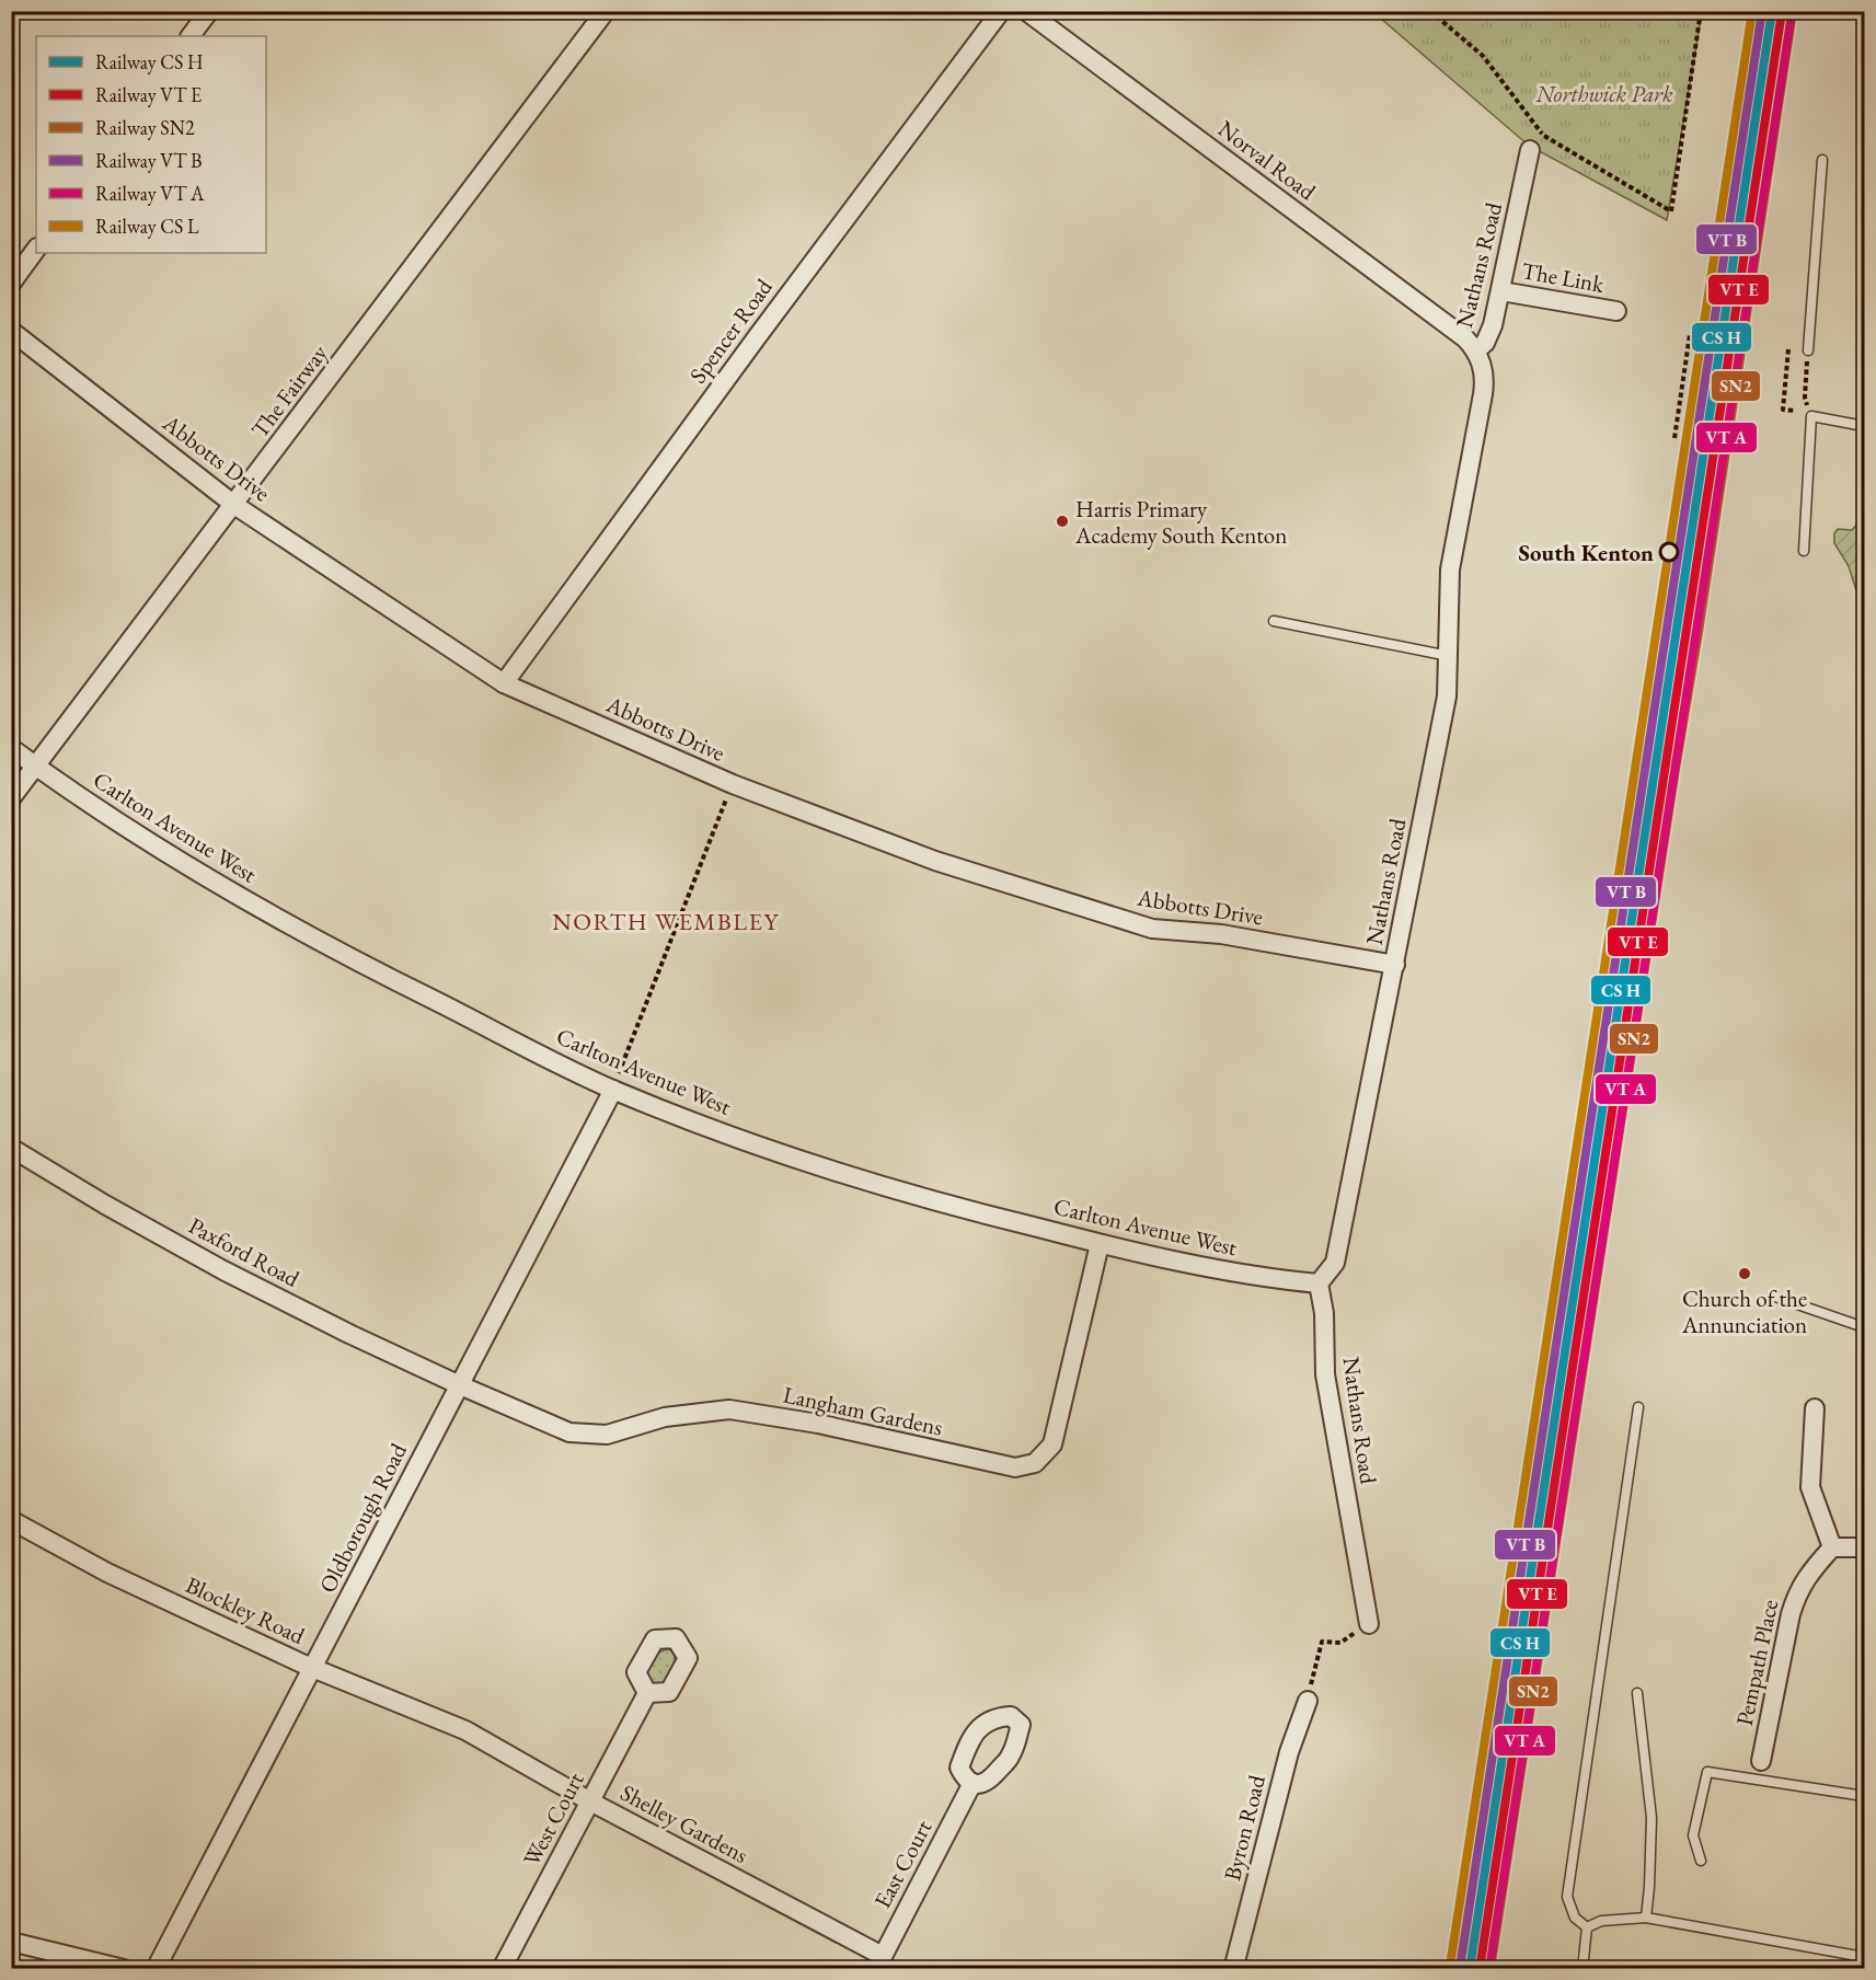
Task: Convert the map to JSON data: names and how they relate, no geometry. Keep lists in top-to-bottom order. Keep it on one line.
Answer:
{"streets":{"street":["Norval Road","Nathans Road","The Link","Spencer Road","The Fairway","Abbotts Drive","Carlton Avenue West","Paxford Road","Langham Gardens","Oldborough Road","Blockley Road","Pempath Place","West Court","Shelley Gardens","Byron Road","East Court"]},"crossings":[["Norval Road","Nathans Road"],["Nathans Road","The Link"],["Nathans Road","Abbotts Drive"],["Nathans Road","Carlton Avenue West"],["Spencer Road","Abbotts Drive"],["The Fairway","Abbotts Drive"],["The Fairway","Carlton Avenue West"],["Carlton Avenue West","Langham Gardens"],["Carlton Avenue West","Oldborough Road"],["Paxford Road","Langham Gardens"],["Paxford Road","Oldborough Road"],["Langham Gardens","Oldborough Road"],["Oldborough Road","Blockley Road"],["Blockley Road","Shelley Gardens"],["West Court","Shelley Gardens"],["Shelley Gardens","East Court"]],"districts":["NORTH WEMBLEY"],"parks":["Northwick Park"],"places":["Harris Primary Academy South Kenton","South Kenton","Church of the Annunciation"],"lines":["rail line SN2"],"legend":["Railway CS H","Railway VT E","Railway SN2","Railway VT B","Railway VT A","Railway CS L"]}
